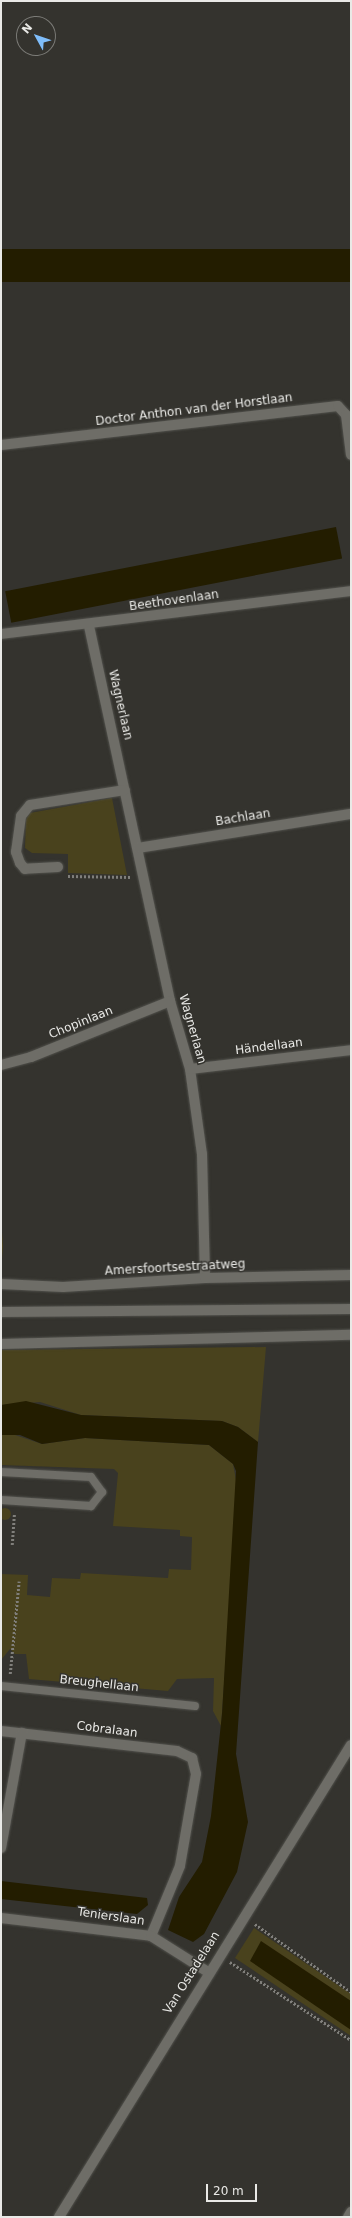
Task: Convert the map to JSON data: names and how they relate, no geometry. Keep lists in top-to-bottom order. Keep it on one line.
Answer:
{"streets":{"street":["Doctor Anthon van der Horstlaan","Beethovenlaan","Wagnerlaan","Bachlaan","Chopinlaan","Händellaan","Amersfoortsestraatweg","Cobralaan","Tenierslaan","Van Ostadelaan"],"lane":["Breughellaan"]},"crossings":[["Beethovenlaan","Wagnerlaan"],["Wagnerlaan","Bachlaan"],["Wagnerlaan","Chopinlaan"],["Wagnerlaan","Händellaan"],["Wagnerlaan","Amersfoortsestraatweg"],["Cobralaan","Tenierslaan"],["Tenierslaan","Van Ostadelaan"]],"scale_bar":"20 m","north":"top left"}
